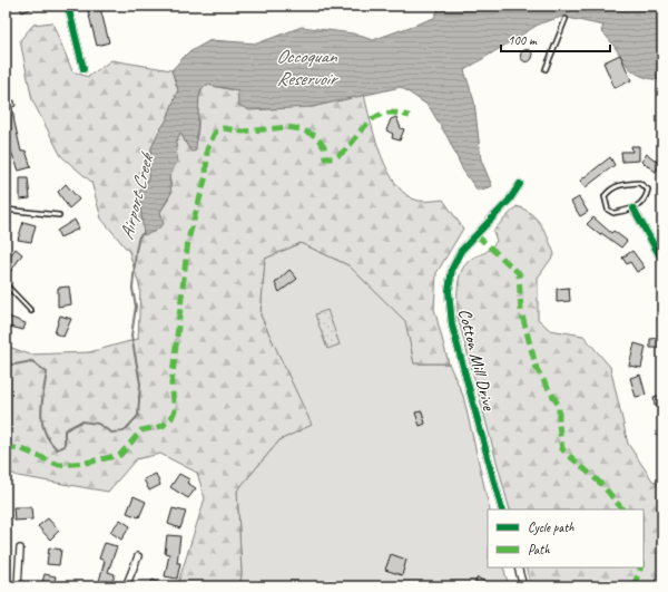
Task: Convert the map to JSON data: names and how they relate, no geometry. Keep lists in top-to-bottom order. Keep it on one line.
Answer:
{"streets":{"street":["Cotton Mill Drive"]},"water":["Occoquan Reservoir","Airport Creek"],"legend":["Cycle path","Path"],"scale_bar":"100 m"}
